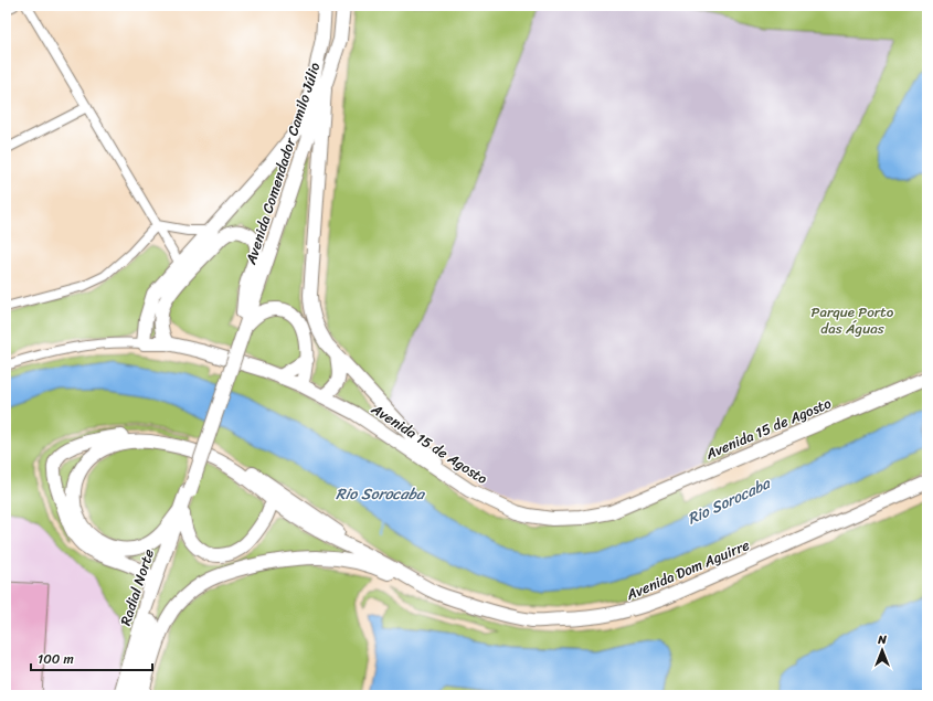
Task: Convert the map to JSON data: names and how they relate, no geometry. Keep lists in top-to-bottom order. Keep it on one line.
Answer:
{"streets":{"main road":["Avenida Comendador Camilo Júlio","Avenida 15 de Agosto","Avenida Dom Aguirre","Radial Norte"]},"crossings":[["Avenida Comendador Camilo Júlio","Avenida 15 de Agosto"],["Avenida Comendador Camilo Júlio","Radial Norte"],["Avenida Dom Aguirre","Radial Norte"]],"water":["Rio Sorocaba"],"parks":["Parque Porto das Águas"],"scale_bar":"100 m","north":"top"}
